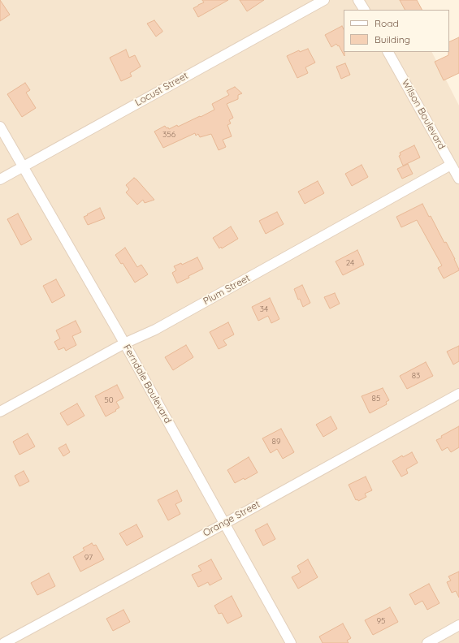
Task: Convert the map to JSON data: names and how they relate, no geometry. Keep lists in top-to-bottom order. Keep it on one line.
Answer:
{"streets":{"street":["Locust Street","Wilson Boulevard","Plum Street","Ferndale Boulevard","Orange Street"]},"crossings":[["Locust Street","Ferndale Boulevard"],["Wilson Boulevard","Plum Street"],["Plum Street","Ferndale Boulevard"],["Ferndale Boulevard","Orange Street"]],"house_numbers":["356","24","34","83","85","50","89","97","95"],"legend":["Road","Building"]}
